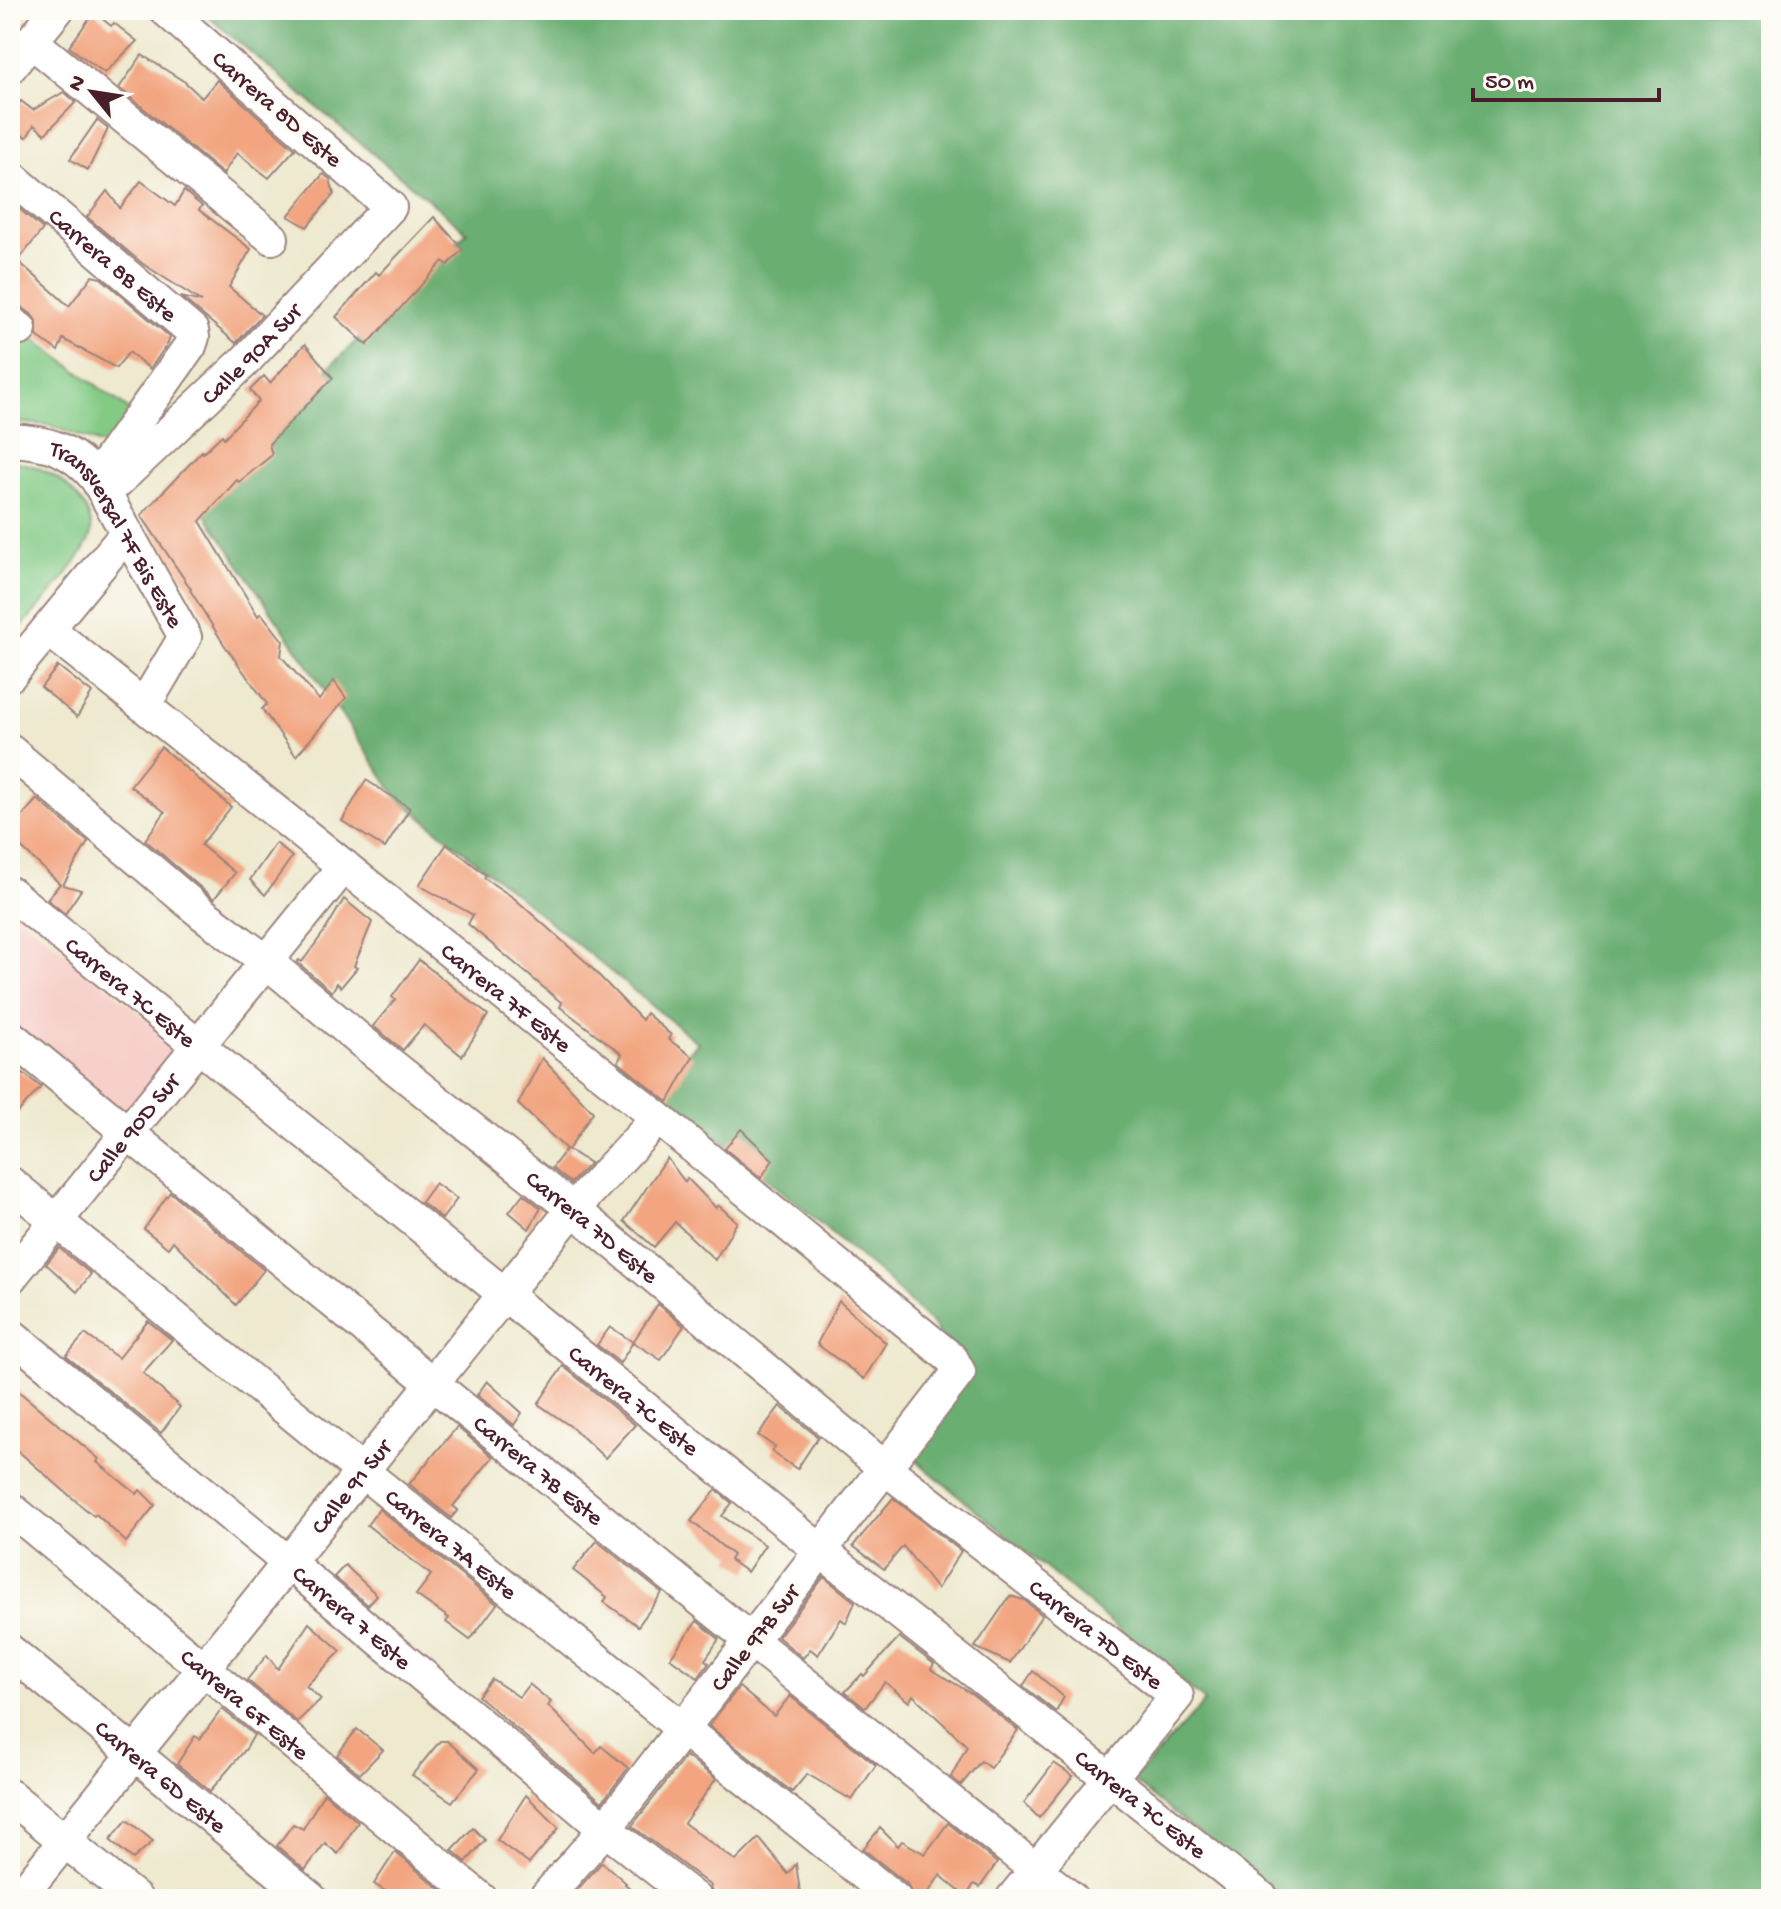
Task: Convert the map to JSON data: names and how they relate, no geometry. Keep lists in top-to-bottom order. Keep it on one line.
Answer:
{"streets":{"street":["Carrera 8D Este","Carrera 8B Este","Calle 90A Sur","Transversal 7F Bis Este","Carrera 7C Este","Carrera 7F Este","Calle 90D Sur","Carrera 7D Este","Carrera 7B Este","Calle 91 Sur","Carrera 7A Este","Carrera 7 Este","Calle 97B Sur","Carrera 6F Este","Carrera 6D Este"]},"crossings":[["Carrera 8D Este","Calle 90A Sur"],["Carrera 8B Este","Calle 90A Sur"],["Carrera 8B Este","Transversal 7F Bis Este"],["Calle 90A Sur","Transversal 7F Bis Este"],["Transversal 7F Bis Este","Carrera 7F Este"],["Carrera 7C Este","Calle 90D Sur"],["Carrera 7C Este","Carrera 7D Este"],["Carrera 7C Este","Calle 91 Sur"],["Carrera 7C Este","Calle 97B Sur"],["Carrera 7F Este","Calle 90D Sur"],["Carrera 7F Este","Calle 91 Sur"],["Carrera 7F Este","Calle 97B Sur"],["Calle 90D Sur","Carrera 7D Este"],["Calle 90D Sur","Carrera 7B Este"],["Calle 90D Sur","Carrera 7A Este"],["Carrera 7D Este","Calle 91 Sur"],["Carrera 7D Este","Calle 97B Sur"],["Carrera 7B Este","Calle 91 Sur"],["Carrera 7B Este","Calle 97B Sur"],["Calle 91 Sur","Carrera 7A Este"],["Calle 91 Sur","Carrera 7 Este"],["Calle 91 Sur","Carrera 6F Este"],["Calle 91 Sur","Carrera 6D Este"],["Carrera 7A Este","Calle 97B Sur"],["Carrera 7 Este","Calle 97B Sur"]],"scale_bar":"50 m","north":"top left"}
